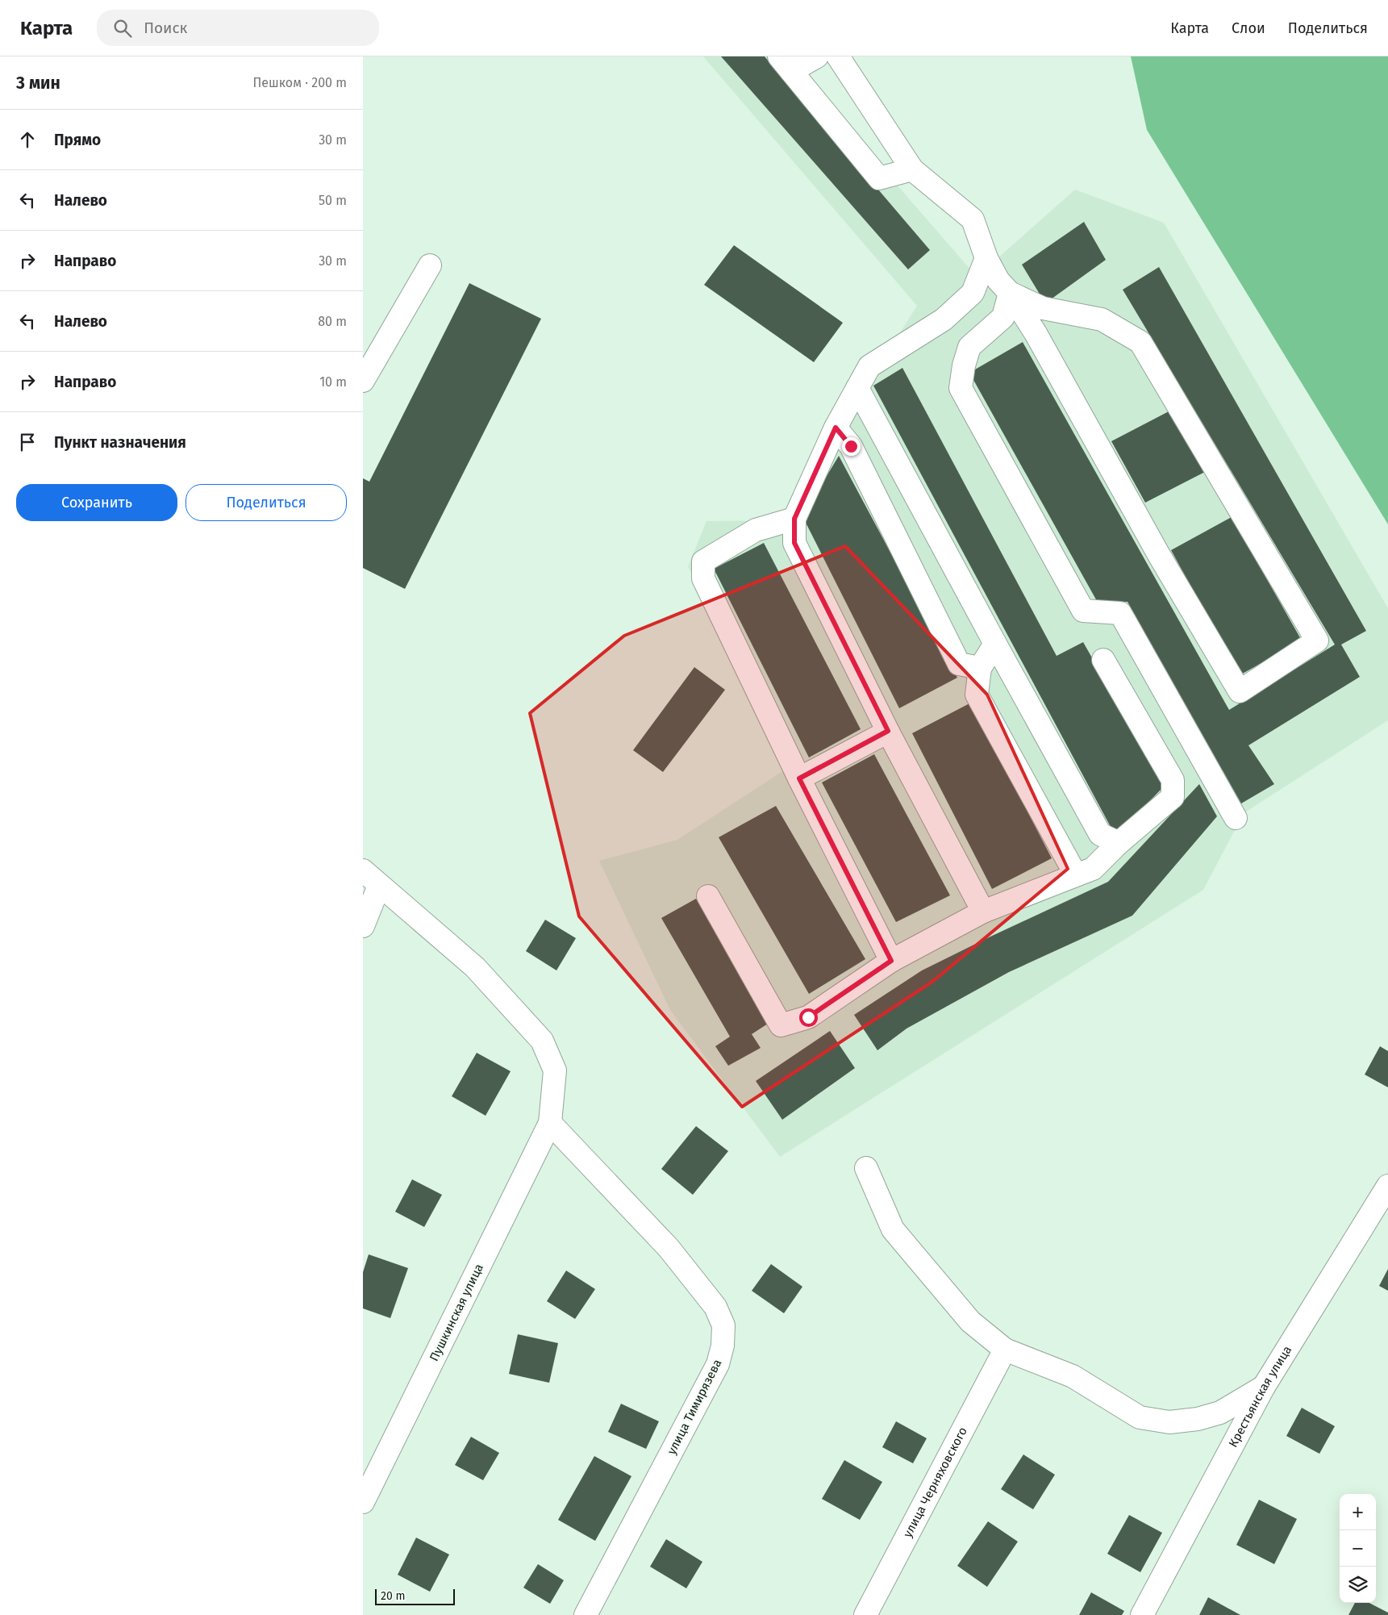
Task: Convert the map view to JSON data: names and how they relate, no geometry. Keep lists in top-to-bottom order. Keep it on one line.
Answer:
{"streets":{"street":["Пушкинская улица","Крестьянская улица","улица Тимирязева","улица Черняховского"]},"crossings":[["Пушкинская улица","улица Тимирязева"]],"scale_bar":"20 m","page":{"header":"Карта","search":"Поиск","nav":["Карта","Слои","Поделиться"],"heading":["3 мин","Пешком · 200 m"],"list":[["Прямо","30 m"],["Налево","50 m"],["Направо","30 m"],["Налево","80 m"],["Направо","10 m"],"Пункт назначения"],"buttons":["Сохранить","Поделиться"],"map_buttons":["+","−"],"scale":"20 m"}}
